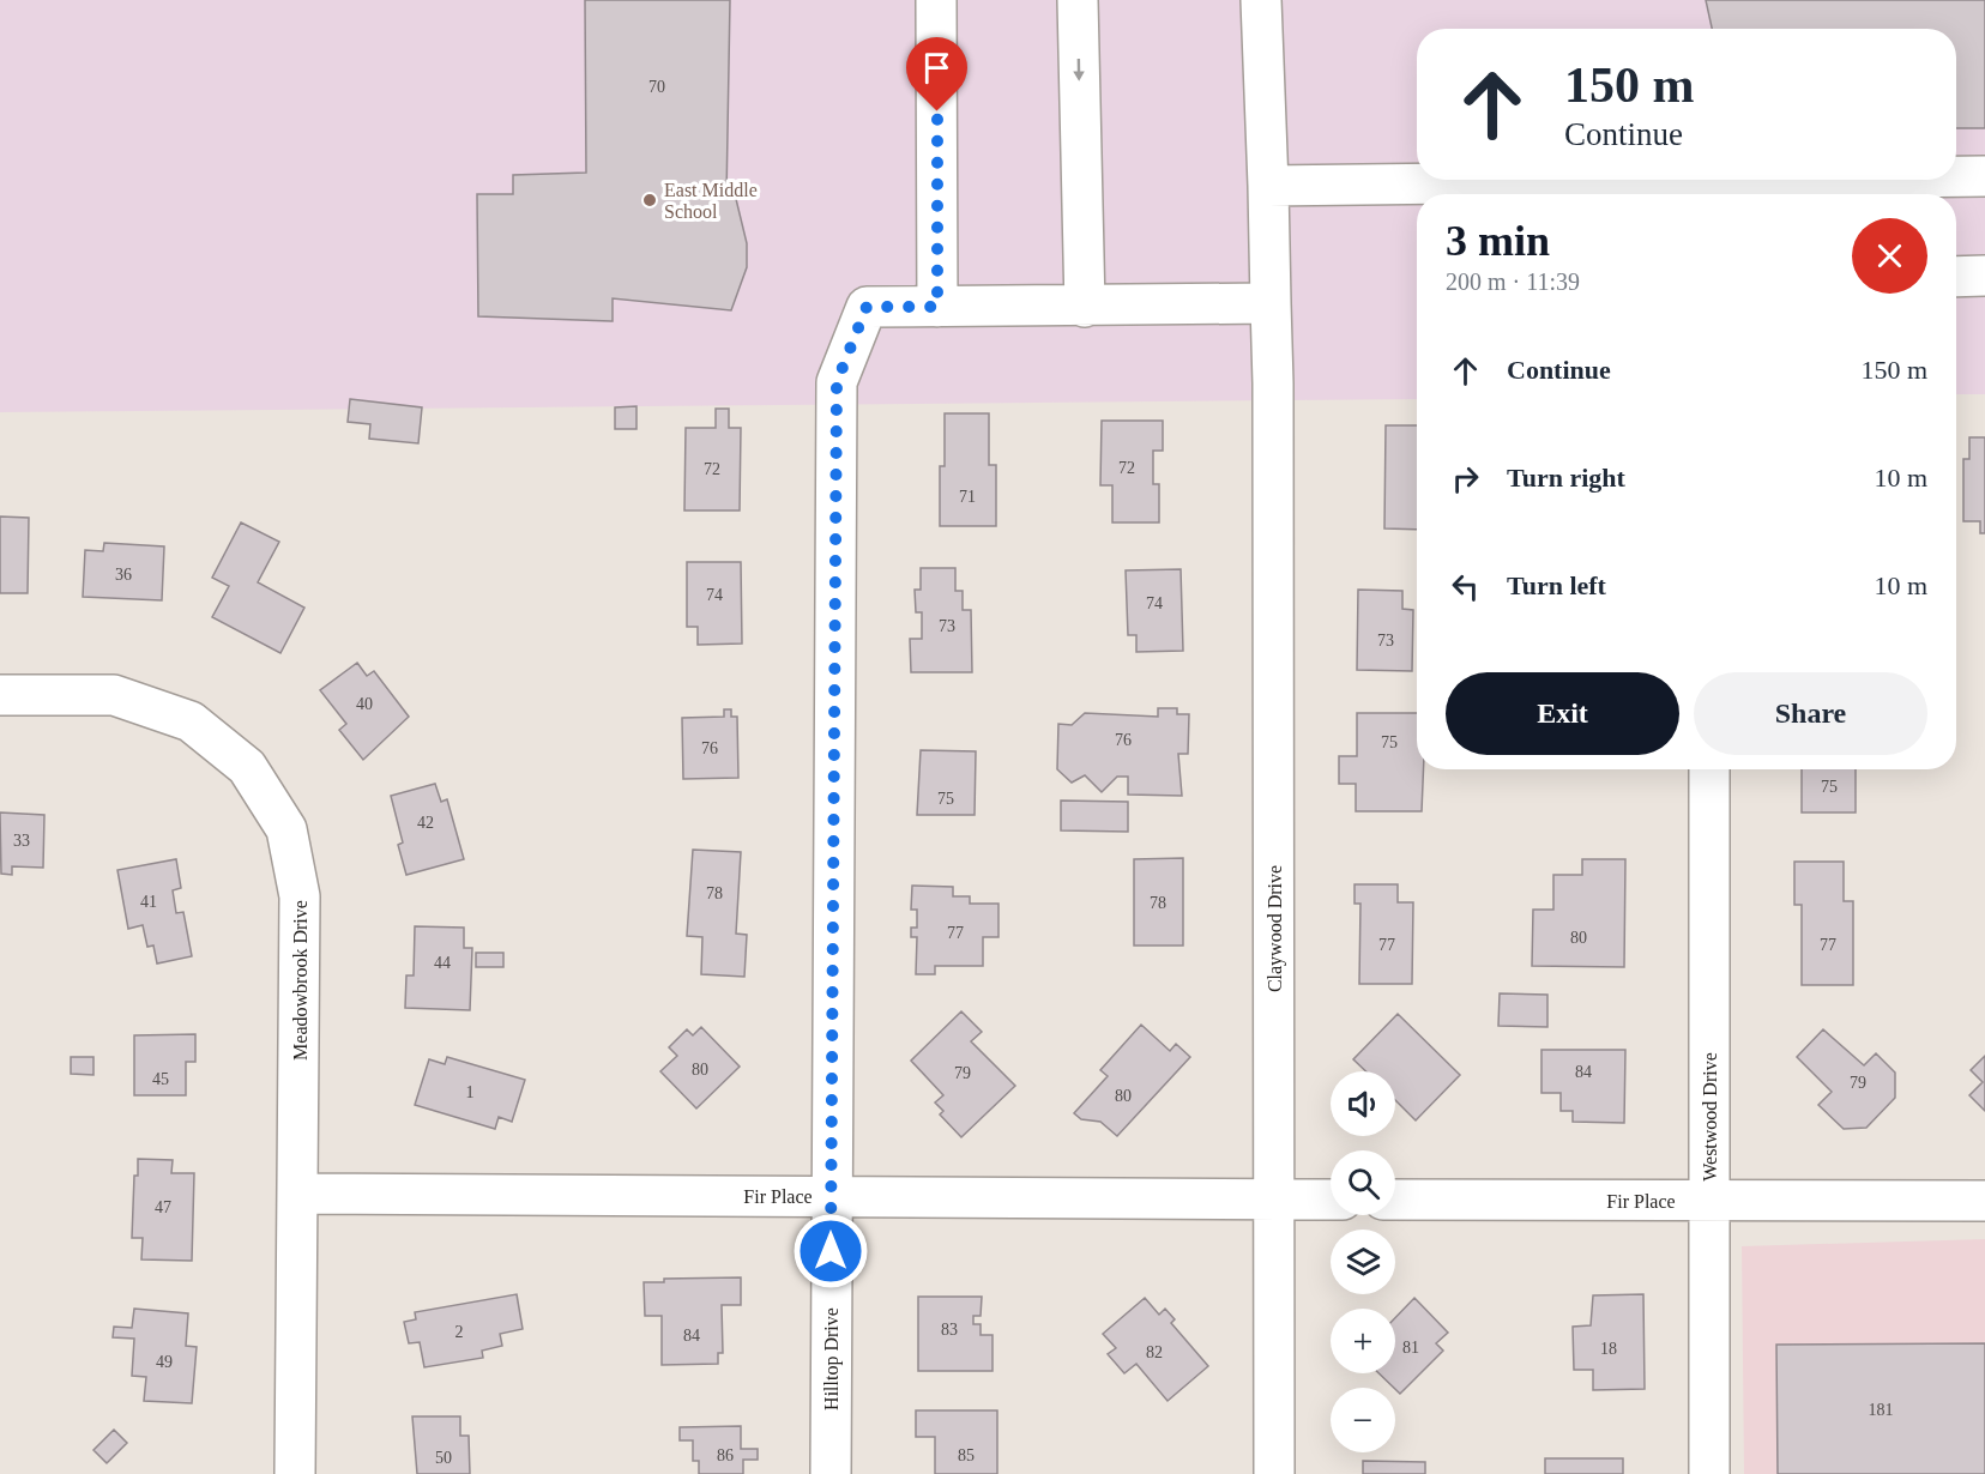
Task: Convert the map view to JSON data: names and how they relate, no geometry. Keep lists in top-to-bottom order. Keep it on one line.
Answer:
{"streets":{"street":["Claywood Drive","Meadowbrook Drive","Westwood Drive","Fir Place","Hilltop Drive"]},"crossings":[["Claywood Drive","Fir Place"],["Meadowbrook Drive","Fir Place"],["Westwood Drive","Fir Place"],["Fir Place","Hilltop Drive"]],"places":["East Middle School"],"house_numbers":["70","72","72","71","36","74","74","73","73","40","76","75","76","75","75","42","33","78","41","78","77","80","77","77","44","80","84","79","45","79","1","80","47","83","2","84","81","18","82","49","181","86","85","50"],"page":{"turn":["150 m","Continue"],"heading":["3 min","200 m · 11:39"],"list":[{"name":"Continue","value":"150 m"},{"name":"Turn right","value":"10 m"},{"name":"Turn left","value":"10 m"}],"buttons":["Exit","Share"],"map_buttons":["+","−"]}}
